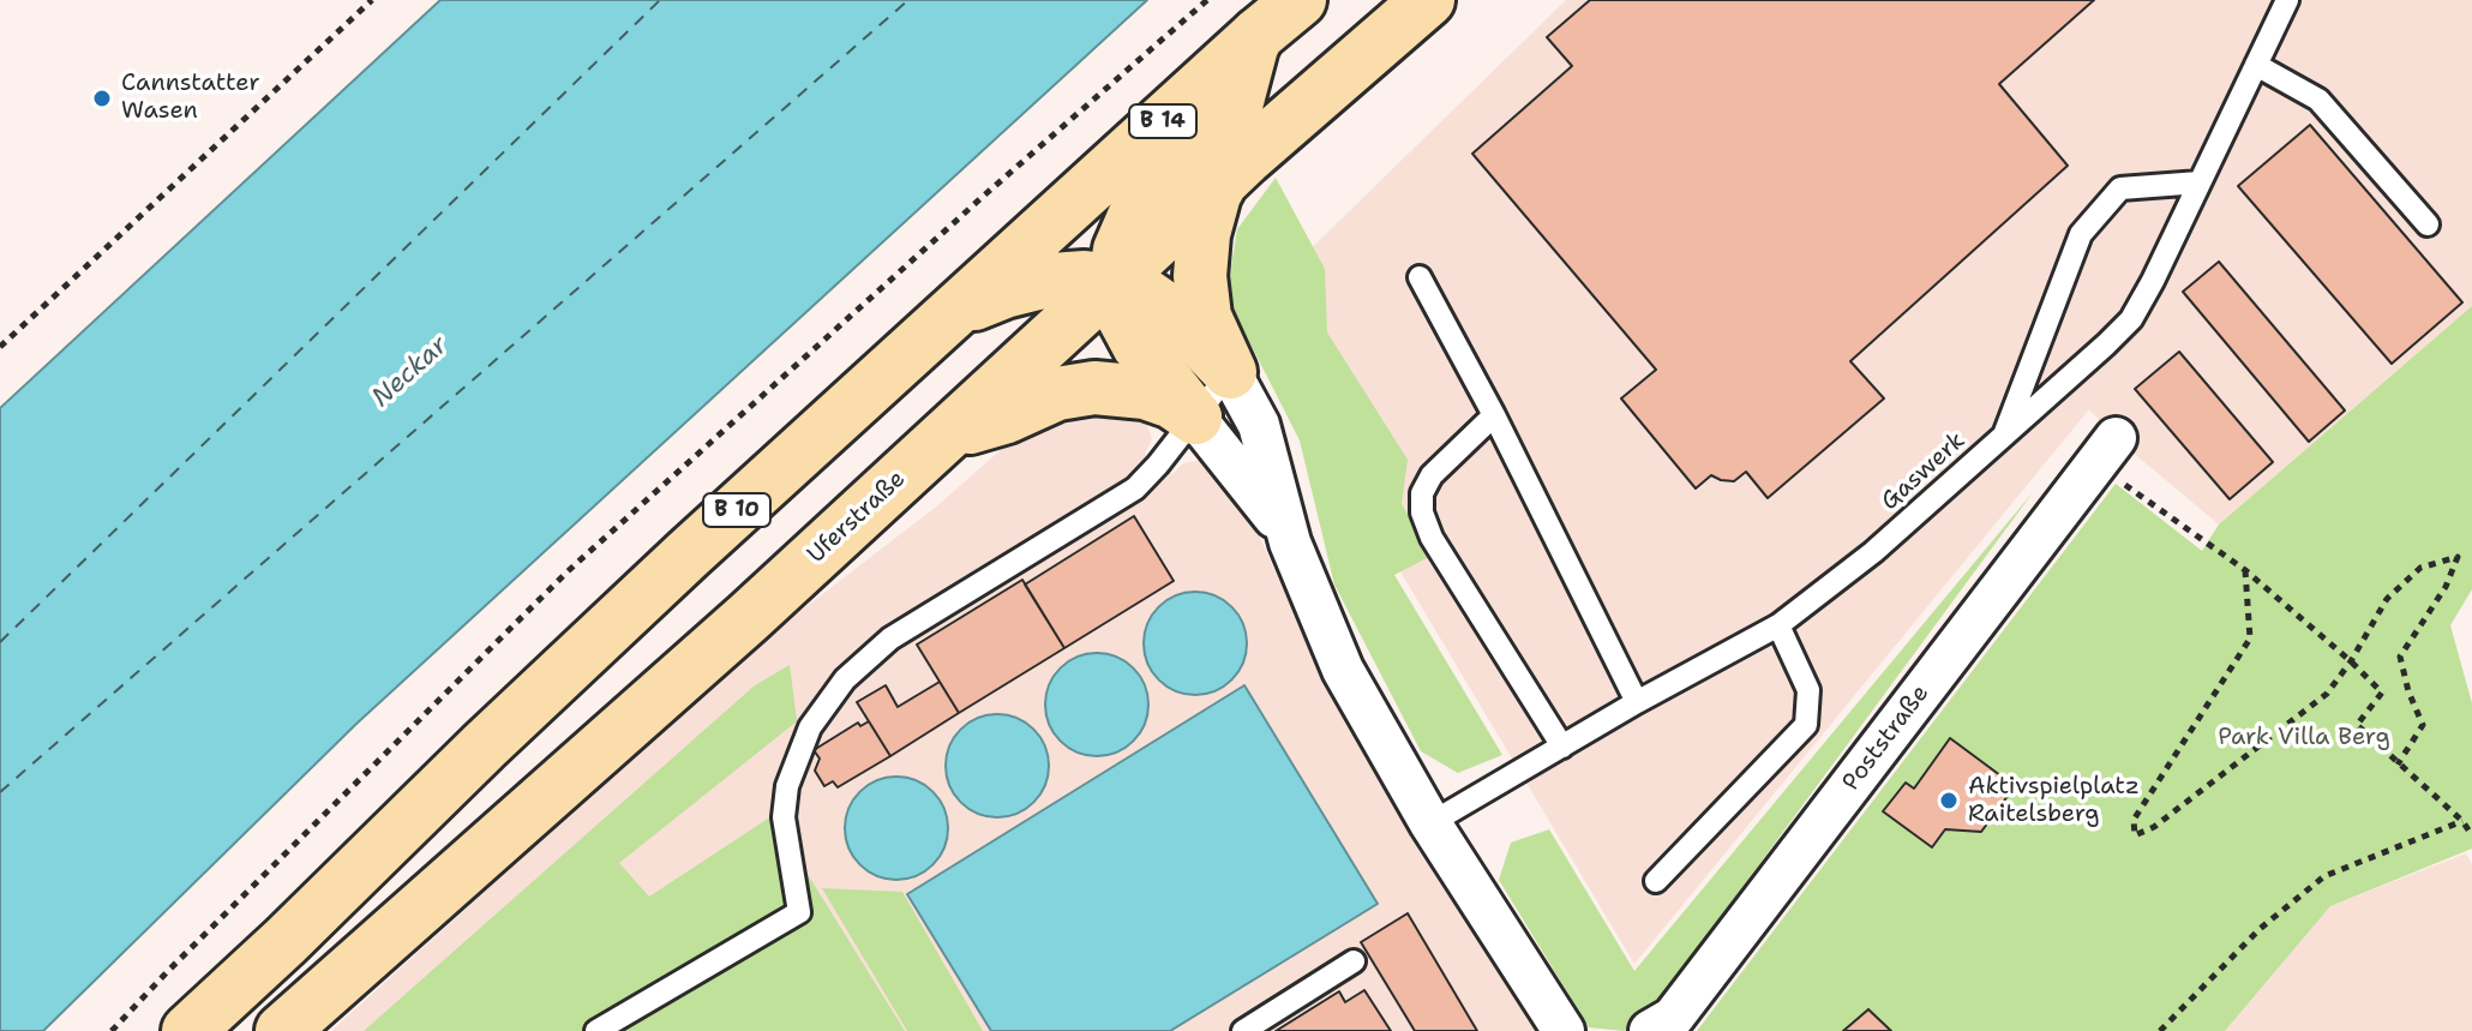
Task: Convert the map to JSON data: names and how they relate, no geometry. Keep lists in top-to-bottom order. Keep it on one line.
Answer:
{"streets":{"main road":["B 14","B 10","Uferstraße"],"street":["Poststraße"],"lane":["Gaswerk"]},"crossings":[["B 14","B 10"]],"water":["Neckar"],"parks":["Park Villa Berg"],"places":["Cannstatter Wasen","Aktivspielplatz Raitelsberg"]}
